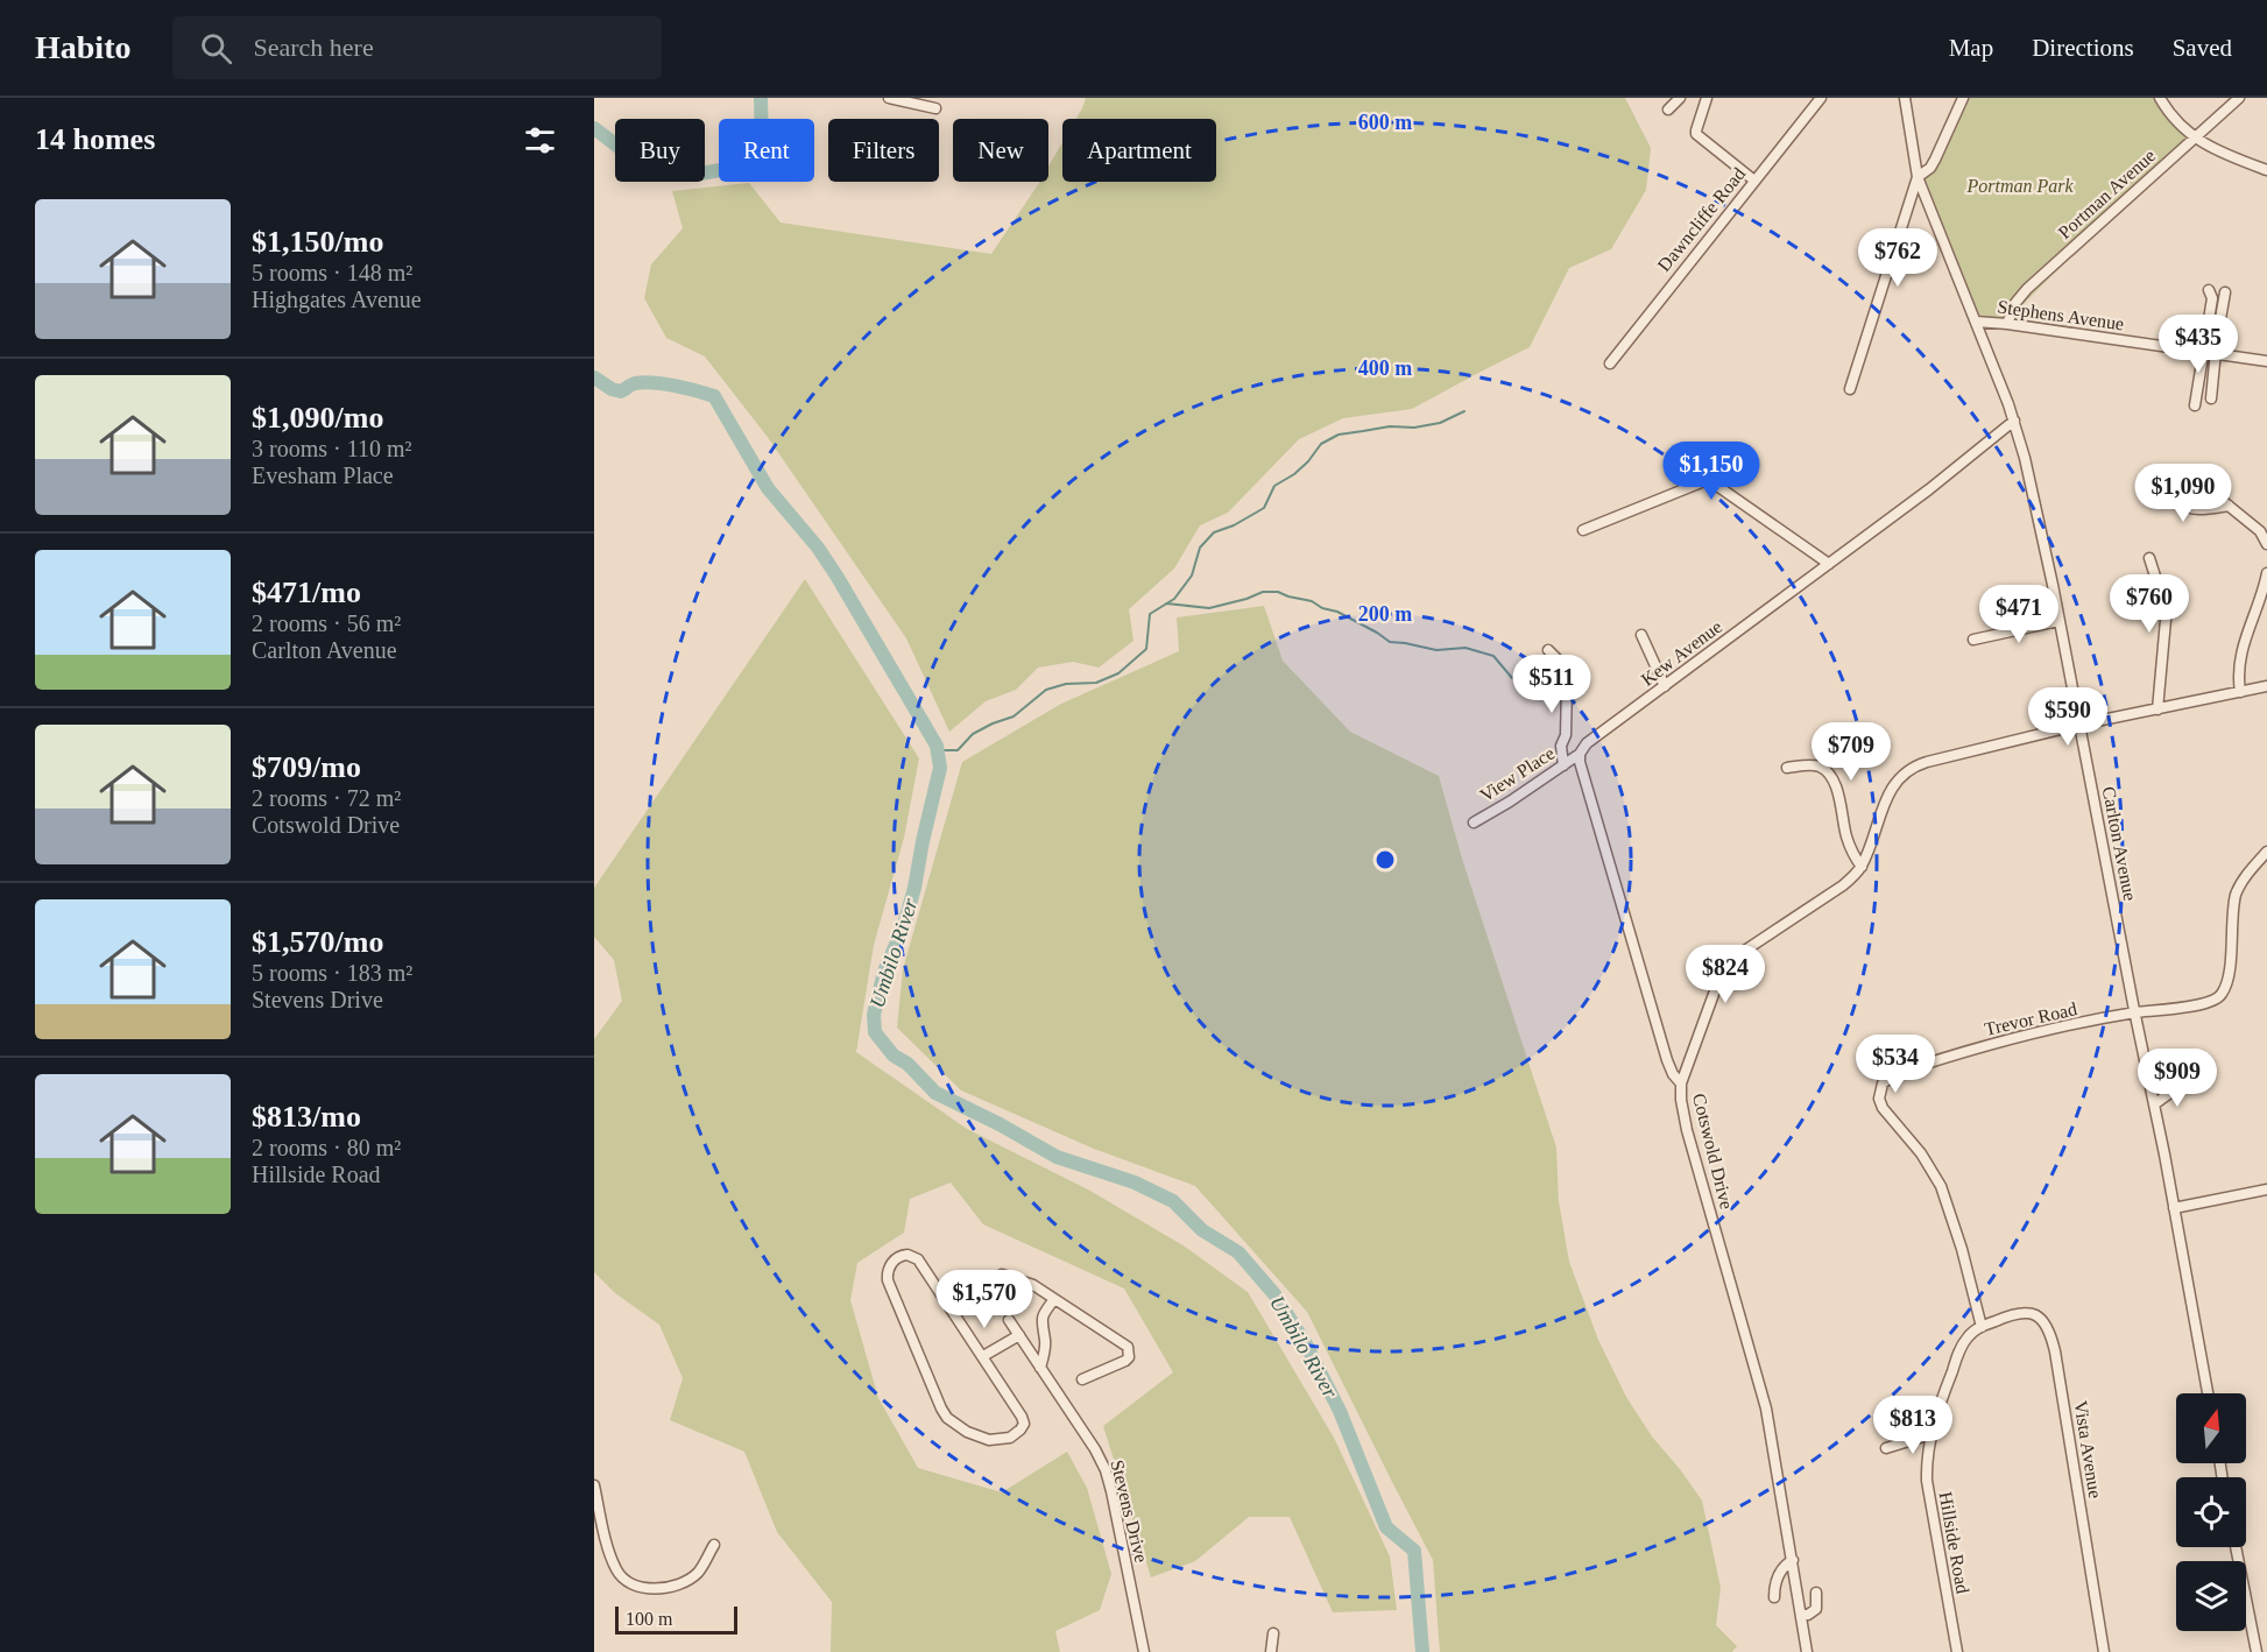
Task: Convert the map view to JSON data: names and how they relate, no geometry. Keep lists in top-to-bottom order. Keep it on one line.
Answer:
{"streets":{"street":["Portman Avenue","Dawncliffe Road","Stephens Avenue","Kew Avenue","View Place","Carlton Avenue","Trevor Road","Cotswold Drive","Vista Avenue","Stevens Drive","Hillside Road"]},"crossings":[["Portman Avenue","Stephens Avenue"],["Stephens Avenue","Carlton Avenue"],["Kew Avenue","View Place"],["Kew Avenue","Carlton Avenue"],["Carlton Avenue","Trevor Road"],["Carlton Avenue","Cotswold Drive"],["Trevor Road","Vista Avenue"],["Trevor Road","Hillside Road"],["Vista Avenue","Hillside Road"]],"water":["Umbilo River"],"parks":["Portman Park"],"scale_bar":"100 m","north":"top","page":{"header":"Habito","search":"Search here","nav":["Map","Directions","Saved"],"heading":"14 homes","chip":["Buy","Rent","Filters","New","Apartment"],"list":[{"name":"$1,150/mo","note":"5 rooms · 148 m² · Highgates Avenue"},{"name":"$1,090/mo","note":"3 rooms · 110 m² · Evesham Place"},{"name":"$471/mo","note":"2 rooms · 56 m² · Carlton Avenue"},{"name":"$709/mo","note":"2 rooms · 72 m² · Cotswold Drive"},{"name":"$1,570/mo","note":"5 rooms · 183 m² · Stevens Drive"},{"name":"$813/mo","note":"2 rooms · 80 m² · Hillside Road"}],"price":["$762","$435","$1,150","$1,090","$760","$471","$511","$590","$709","$824","$534","$909","$1,570","$813"],"scale":"100 m"},"rings":["600 m","400 m","200 m"]}
